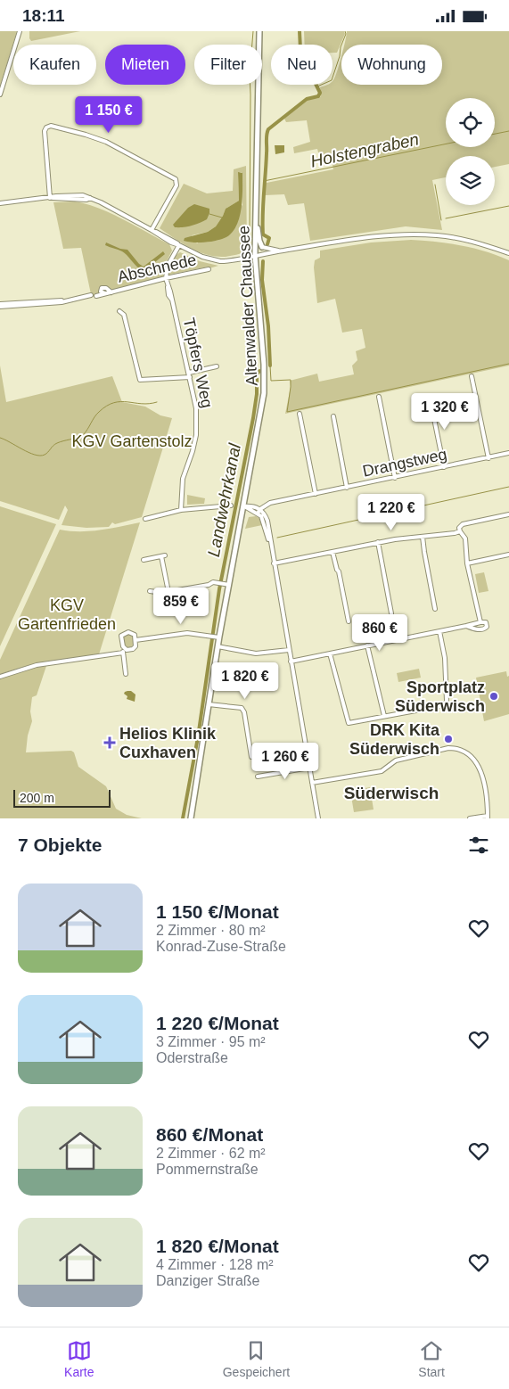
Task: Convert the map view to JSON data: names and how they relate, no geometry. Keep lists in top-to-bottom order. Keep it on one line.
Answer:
{"streets":{"main road":["Altenwalder Chaussee"],"street":["Abschnede","Töpfers Weg","Drangstweg"]},"crossings":[["Abschnede","Töpfers Weg"]],"districts":["Süderwisch"],"water":["Holstengraben","Landwehrkanal"],"parks":["KGV Gartenstolz","KGV Gartenfrieden"],"places":{"other":["Sportplatz Süderwisch","DRK Kita Süderwisch"],"health":["Helios Klinik Cuxhaven"]},"scale_bar":"200 m","page":{"status":"18:11","chip":["Kaufen","Mieten","Filter","Neu","Wohnung"],"price":["1 150 €","1 320 €","1 220 €","859 €","860 €","1 820 €","1 260 €"],"scale":"200 m","heading":"7 Objekte","list":[{"name":"1 150 €/Monat","note":"2 Zimmer · 80 m² · Konrad-Zuse-Straße"},{"name":"1 220 €/Monat","note":"3 Zimmer · 95 m² · Oderstraße"},{"name":"860 €/Monat","note":"2 Zimmer · 62 m² · Pommernstraße"},{"name":"1 820 €/Monat","note":"4 Zimmer · 128 m² · Danziger Straße"}],"tabs":["Karte","Gespeichert","Start"]}}
